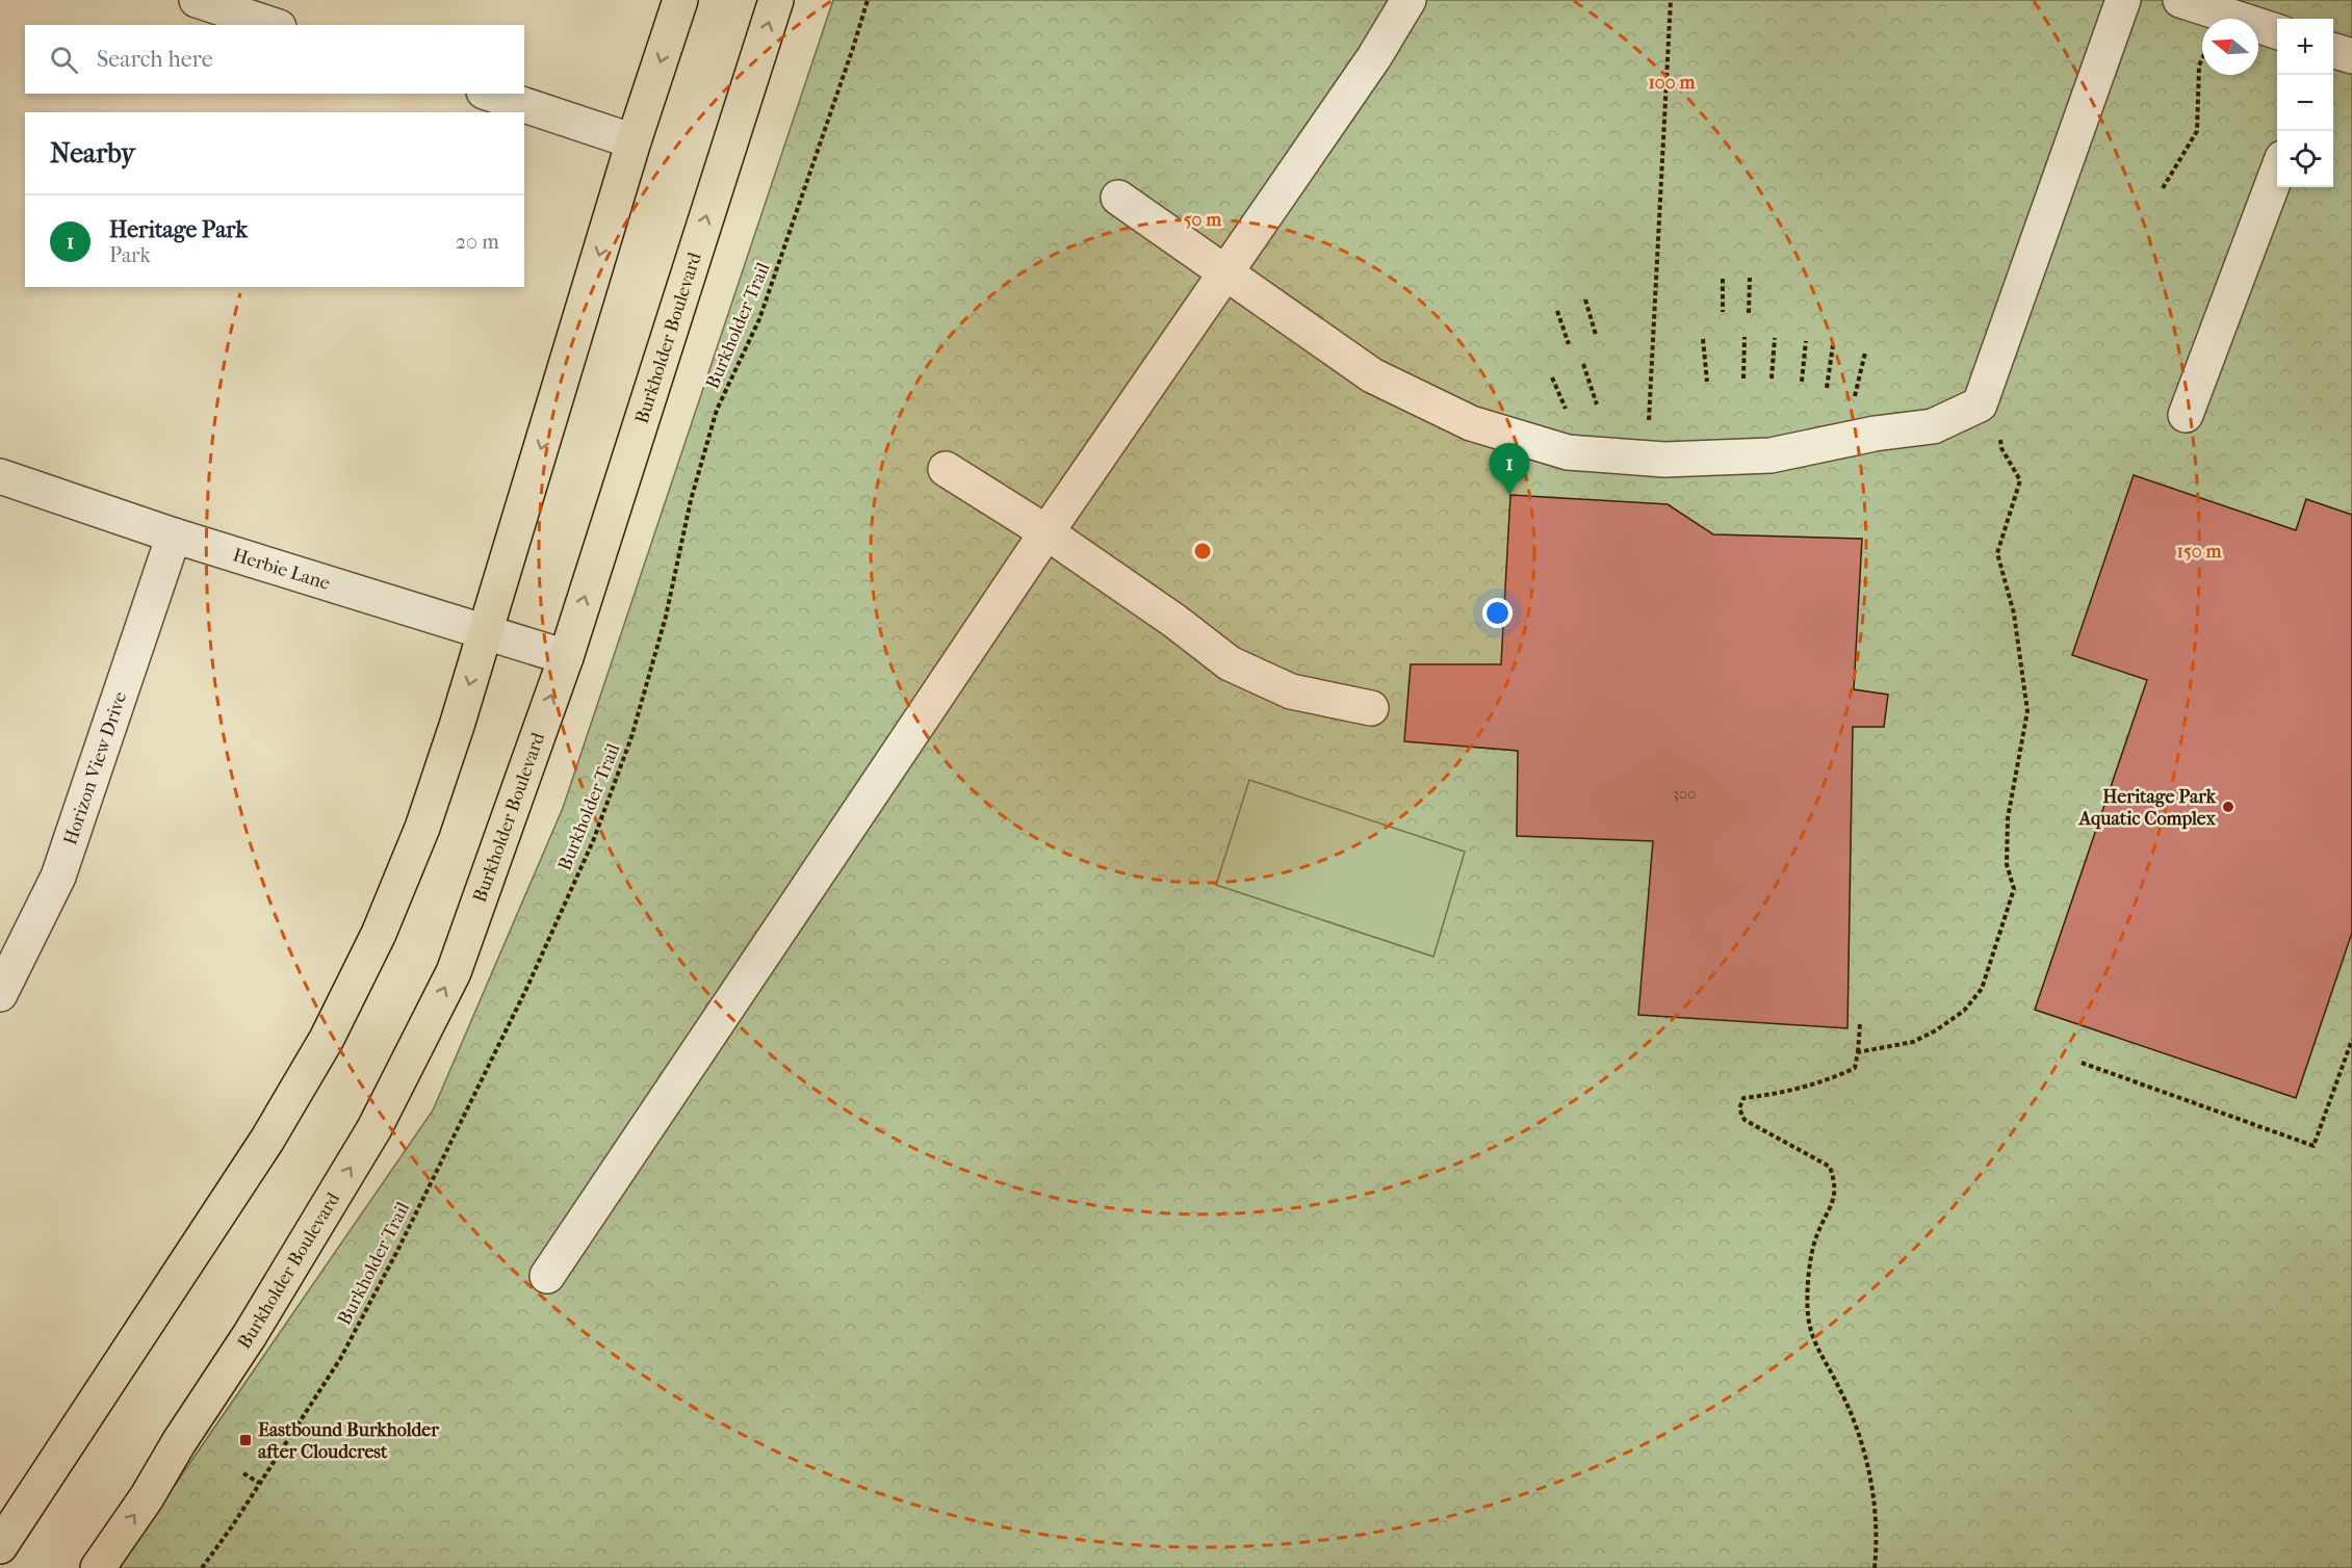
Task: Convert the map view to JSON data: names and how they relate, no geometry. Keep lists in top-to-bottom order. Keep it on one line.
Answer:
{"streets":{"main road":["Burkholder Boulevard"],"street":["Herbie Lane","Horizon View Drive"],"path":["Burkholder Trail"]},"crossings":[["Burkholder Boulevard","Herbie Lane"],["Herbie Lane","Horizon View Drive"]],"places":{"other":["Heritage Park Aquatic Complex"],"transit":["Eastbound Burkholder after Cloudcrest"]},"house_numbers":["300"],"north":"left","page":{"map_buttons":["+","−"],"search":"Search here","heading":"Nearby","list":[{"mark":"1","name":"Heritage Park","note":"Park","value":"20 m"}],"pins":"1"},"rings":["100 m","50 m","150 m"]}
